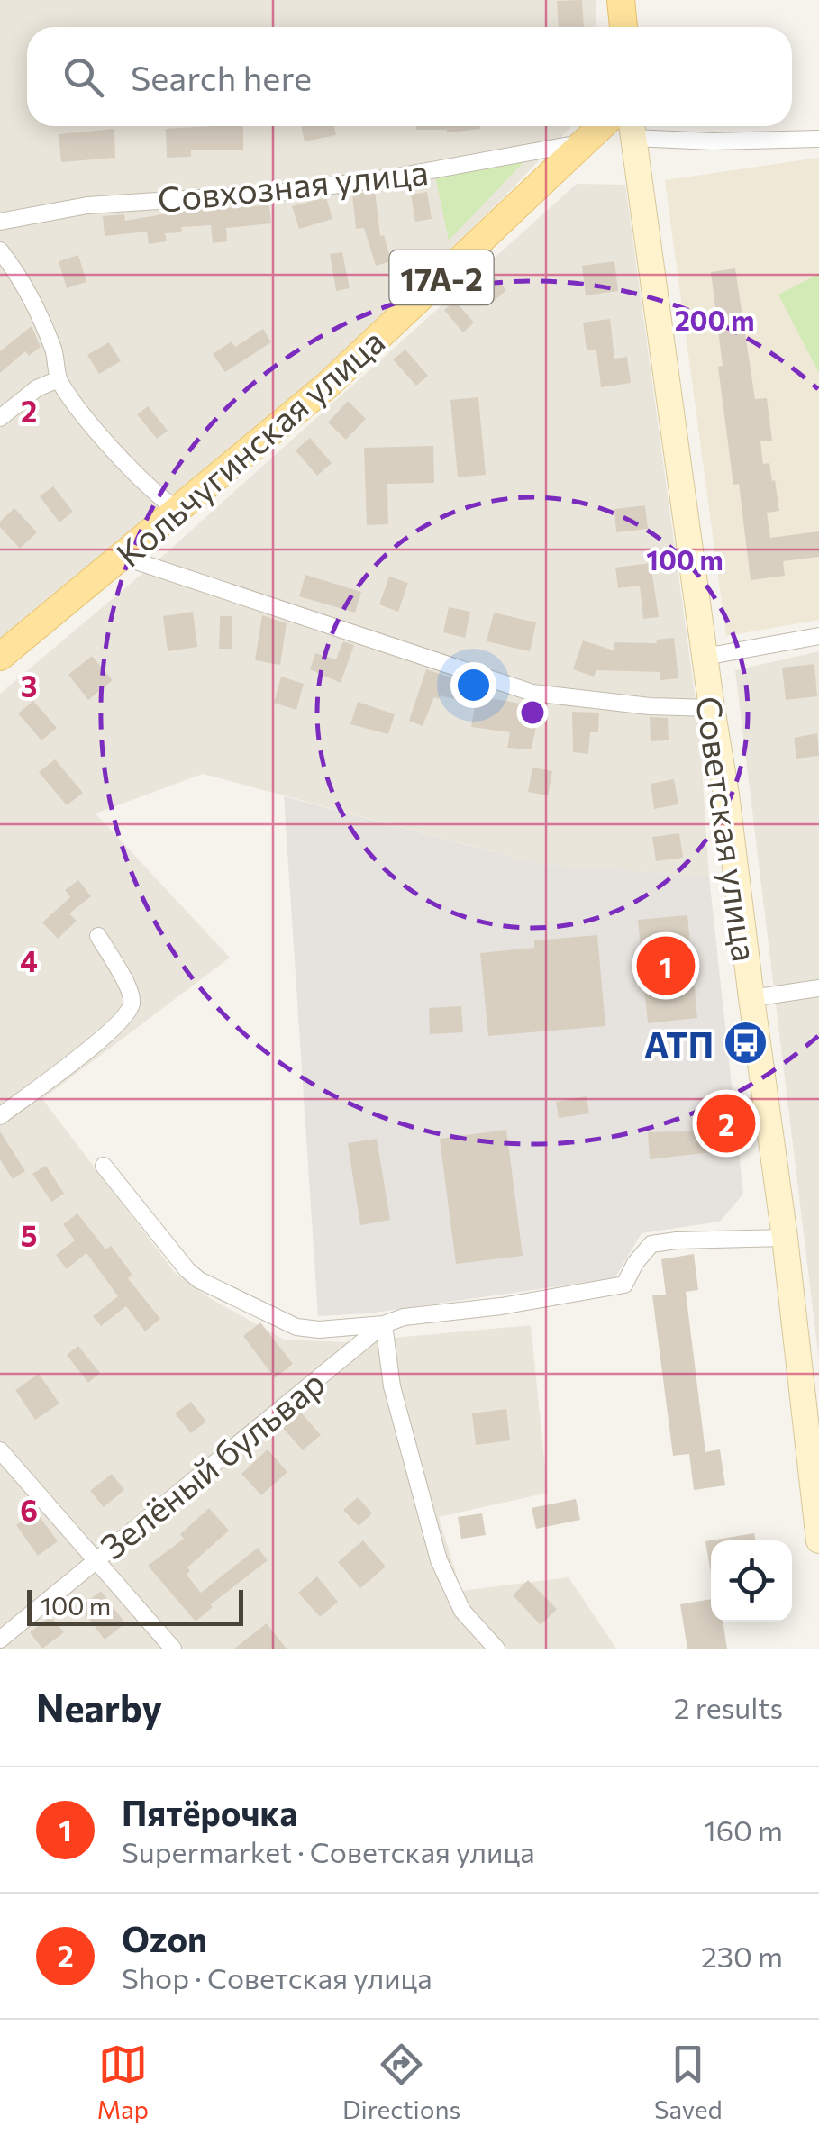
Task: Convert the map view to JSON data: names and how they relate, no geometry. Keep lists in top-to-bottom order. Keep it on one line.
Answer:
{"streets":{"main road":["17А-2","Кольчугинская улица"],"street":["Совхозная улица","Советская улица","Зелёный бульвар"]},"crossings":[["Совхозная улица","Кольчугинская улица"]],"places":{"bus stop":["АТП"]},"scale_bar":"100 m","page":{"search":"Search here","pins":["1","2"],"scale":"100 m","heading":["Nearby","2 results"],"list":[{"mark":"1","name":"Пятёрочка","note":"Supermarket · Советская улица","value":"160 m"},{"mark":"2","name":"Ozon","note":"Shop · Советская улица","value":"230 m"}],"nav":["Map","Directions","Saved"]},"grid":{"rows":["2","3","4","5","6"]},"rings":["200 m","100 m"]}
